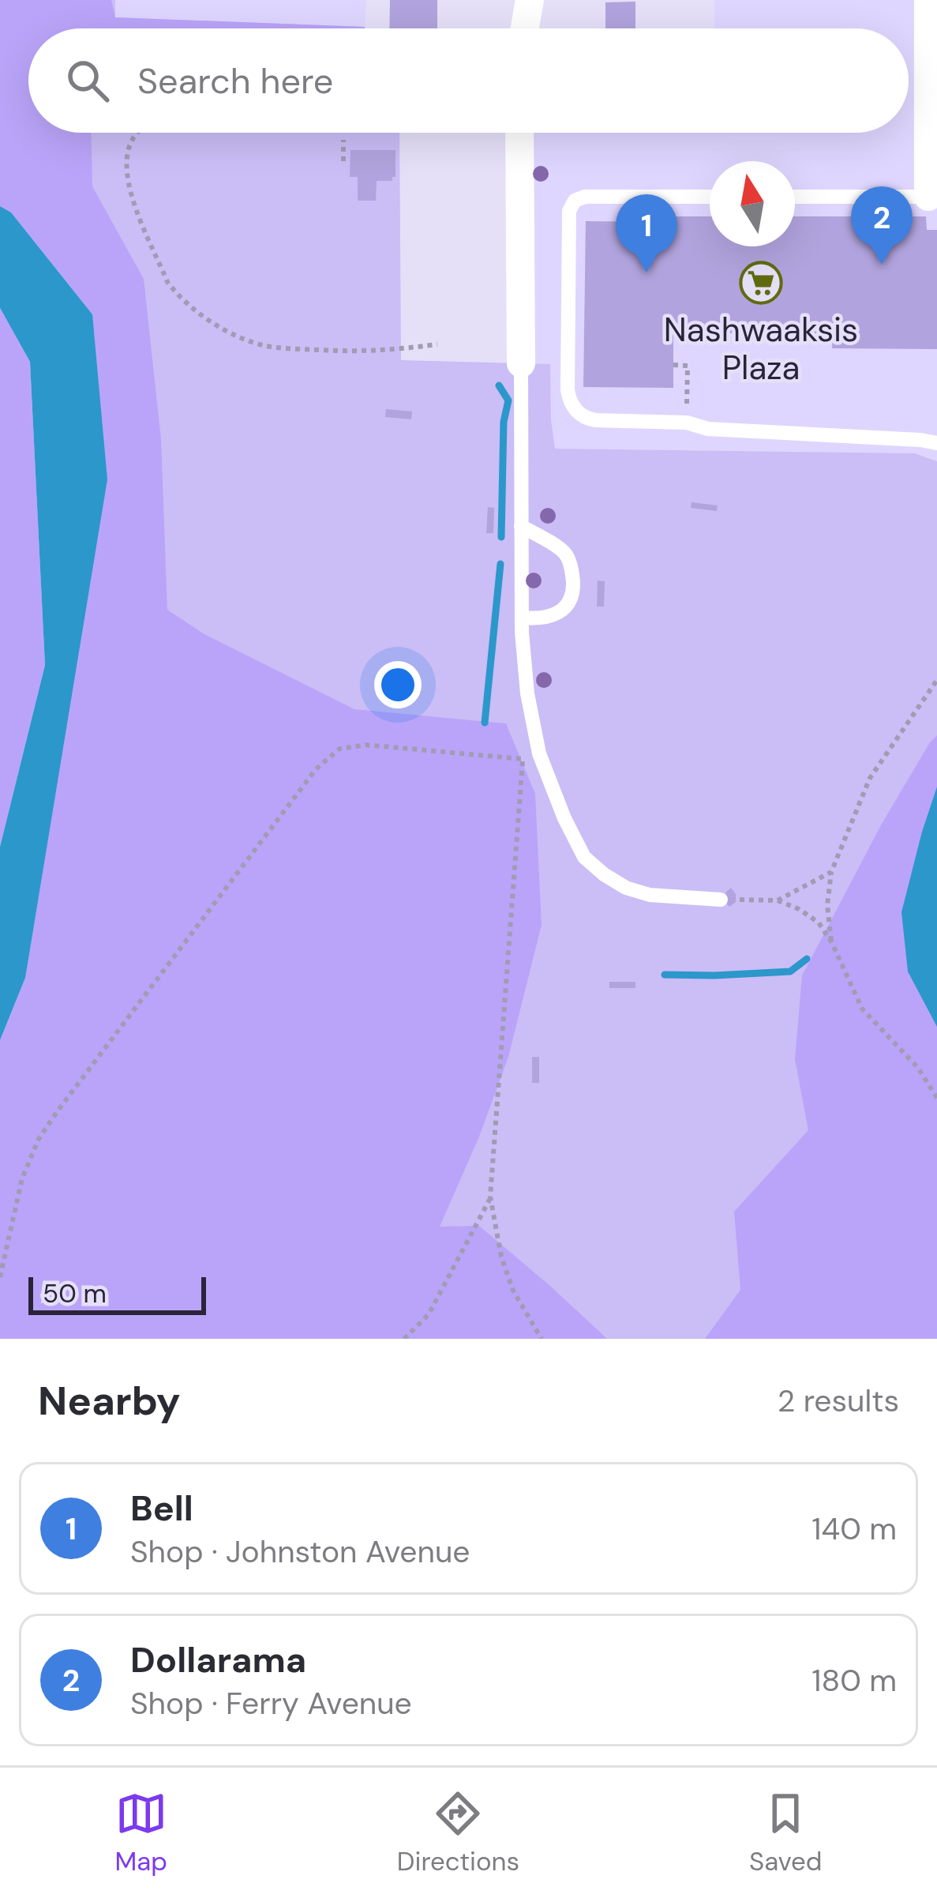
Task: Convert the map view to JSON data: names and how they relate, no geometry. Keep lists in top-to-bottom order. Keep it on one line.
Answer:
{"places":{"supermarket":["Nashwaaksis Plaza"]},"scale_bar":"50 m","north":"top","page":{"search":"Search here","pins":["2","1"],"scale":"50 m","heading":["Nearby","2 results"],"list":[{"mark":"1","name":"Bell","note":"Shop · Johnston Avenue","value":"140 m"},{"mark":"2","name":"Dollarama","note":"Shop · Ferry Avenue","value":"180 m"}],"nav":["Map","Directions","Saved"]}}
